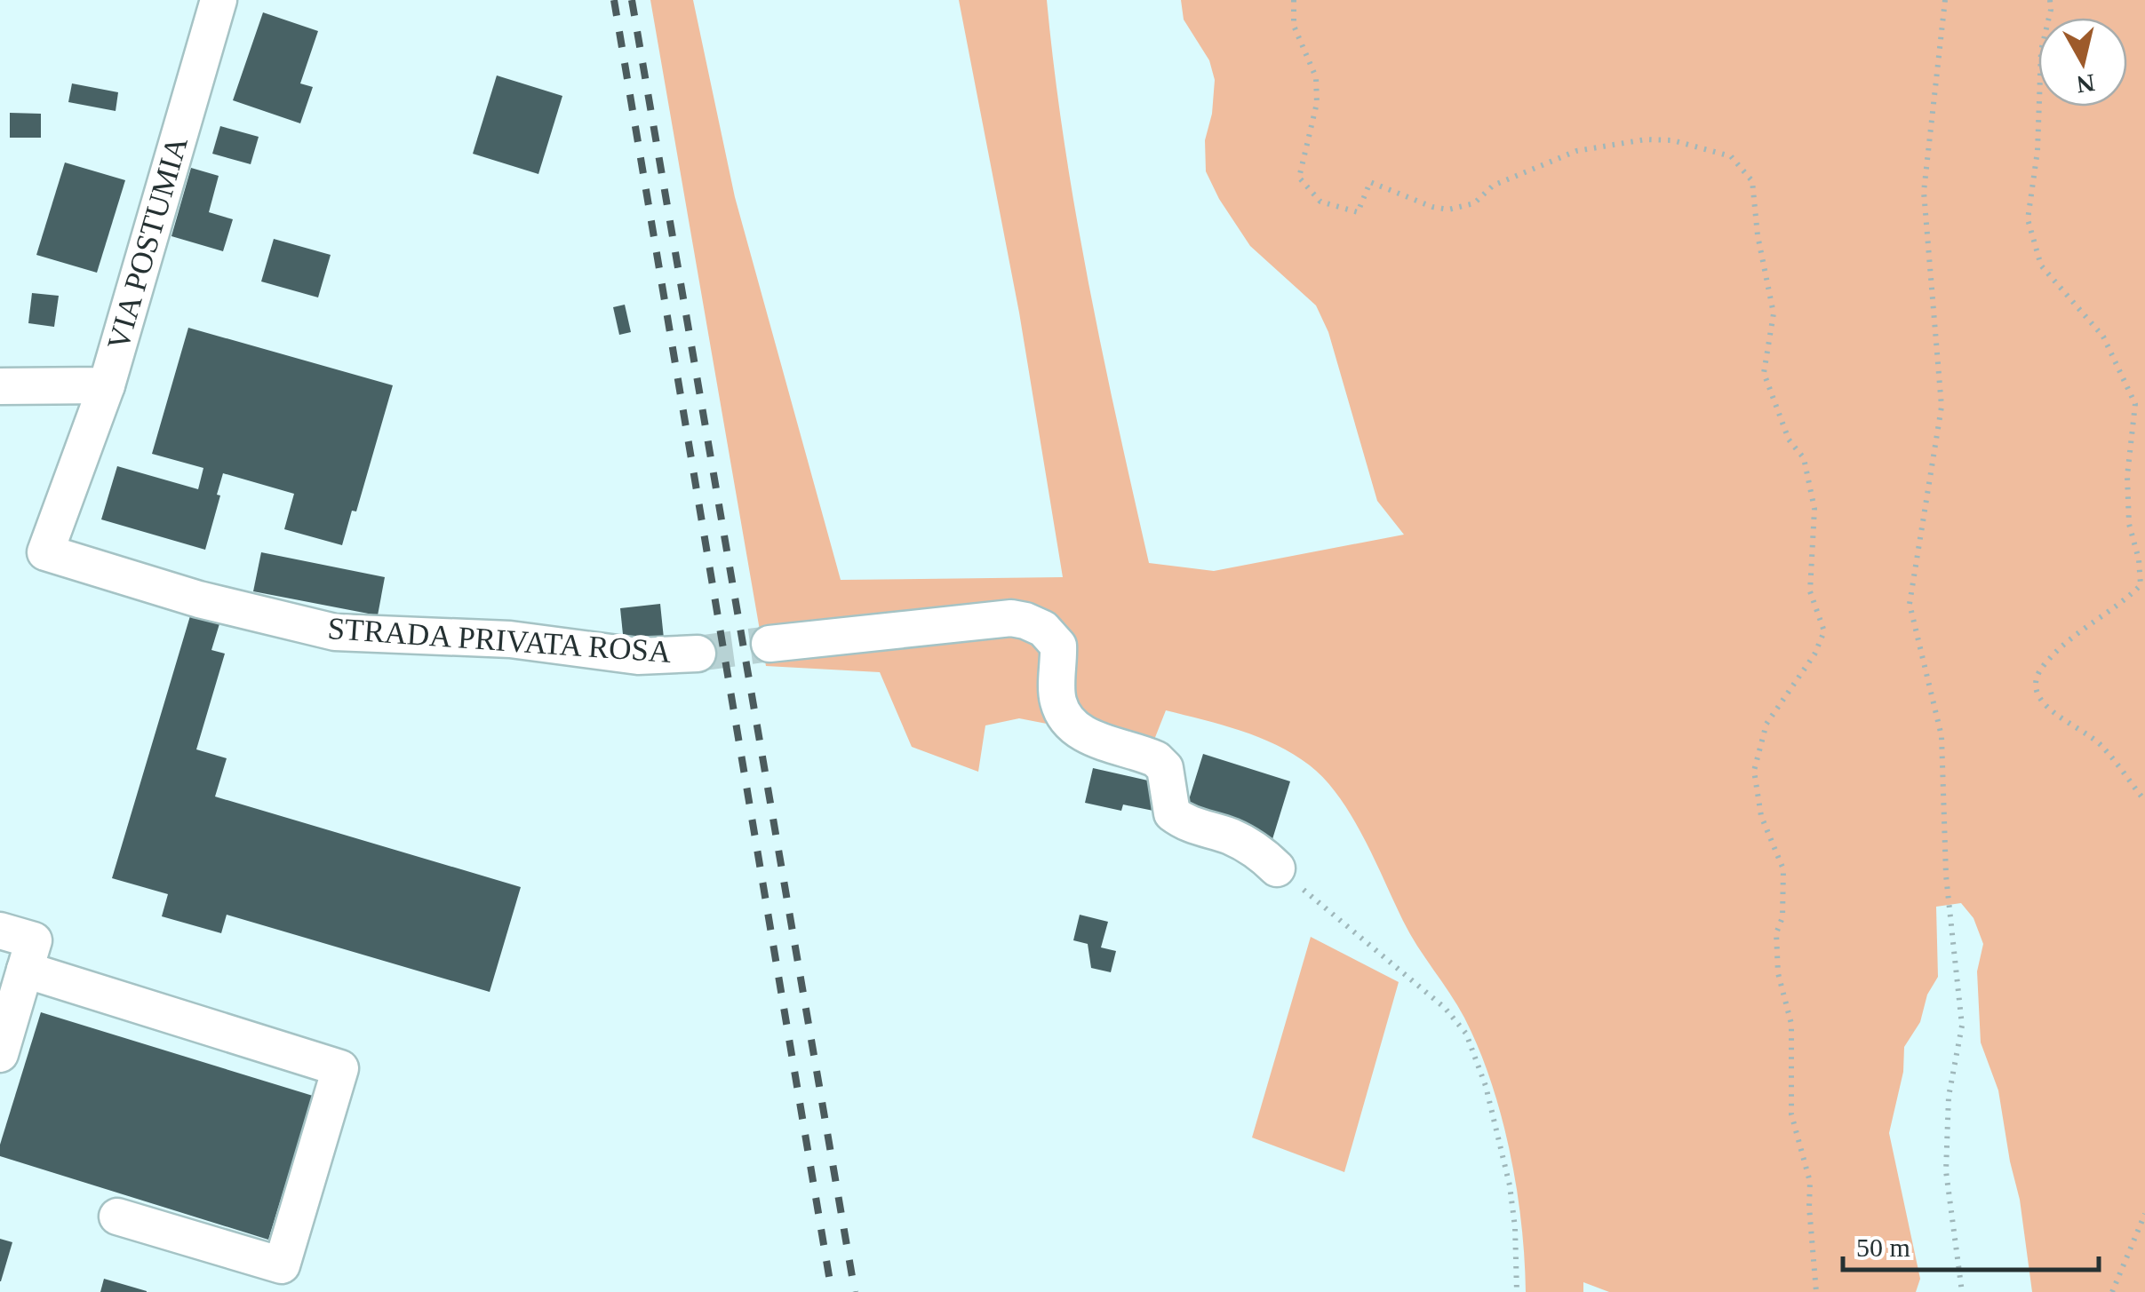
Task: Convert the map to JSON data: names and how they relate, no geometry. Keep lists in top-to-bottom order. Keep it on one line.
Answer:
{"streets":{"street":["VIA POSTUMIA","STRADA PRIVATA ROSA"]},"crossings":[["VIA POSTUMIA","STRADA PRIVATA ROSA"]],"scale_bar":"50 m","north":"bottom"}
